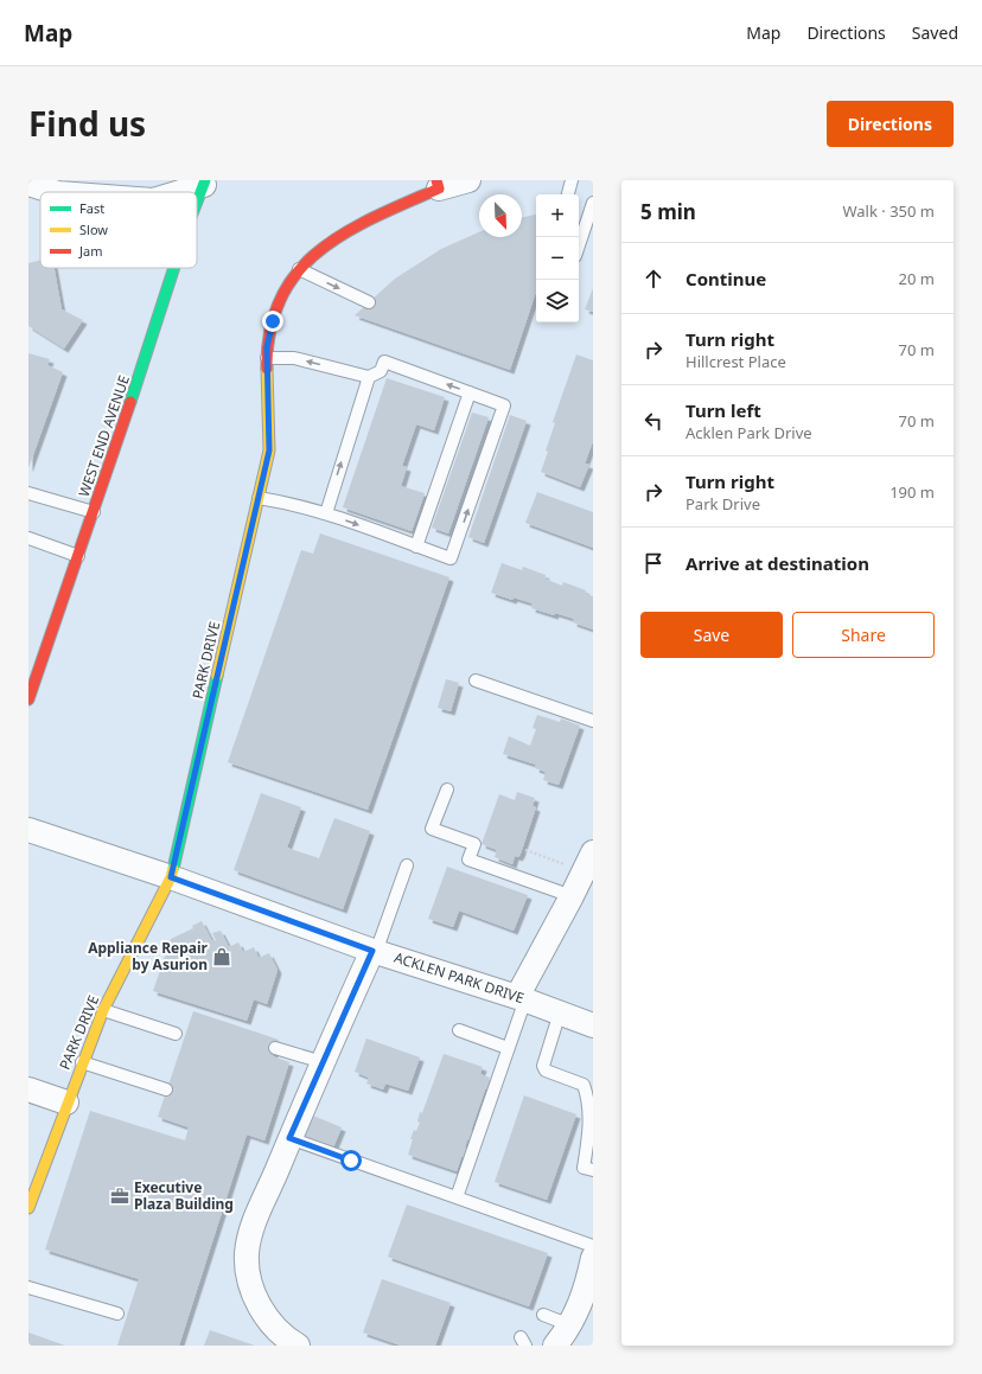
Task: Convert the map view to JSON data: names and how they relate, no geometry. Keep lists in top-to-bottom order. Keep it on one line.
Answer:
{"streets":{"street":["WEST END AVENUE","PARK DRIVE","ACKLEN PARK DRIVE"]},"crossings":[["PARK DRIVE","ACKLEN PARK DRIVE"]],"places":{"shop":["Appliance Repair by Asurion"],"office":["Executive Plaza Building"]},"legend":["Fast","Slow","Jam"],"north":"bottom right","page":{"header":"Map","nav":["Map","Directions","Saved"],"title":"Find us","buttons":["Directions",["Save","Share"]],"heading":["5 min","Walk · 350 m"],"map_buttons":["+","−"],"list":[["Continue","20 m"],["Turn right","Hillcrest Place","70 m"],["Turn left","Acklen Park Drive","70 m"],["Turn right","Park Drive","190 m"],"Arrive at destination"]}}
